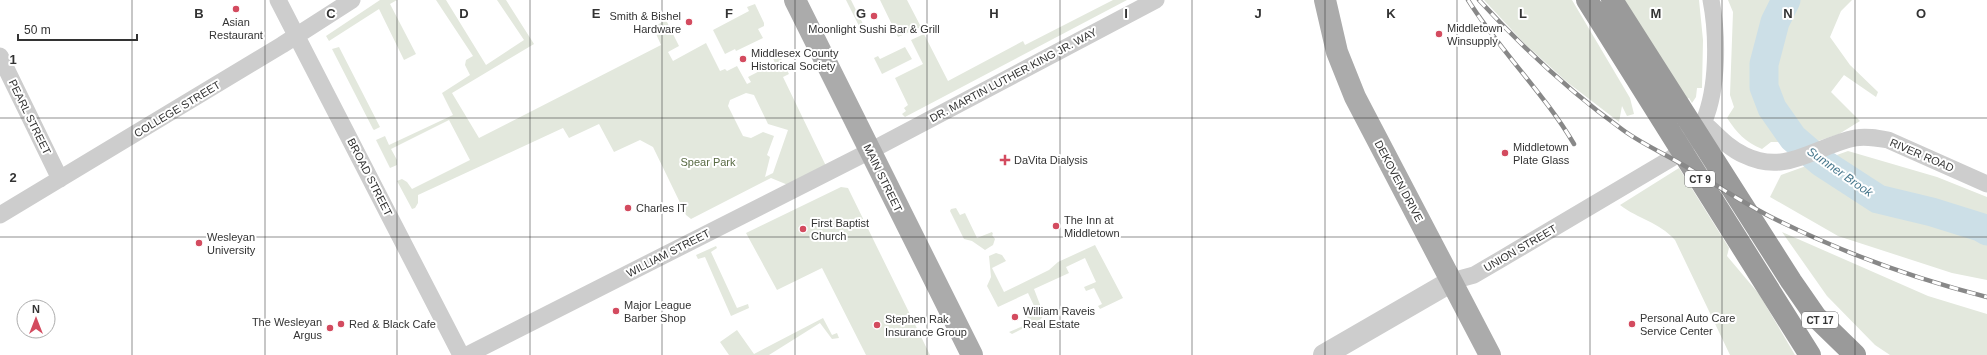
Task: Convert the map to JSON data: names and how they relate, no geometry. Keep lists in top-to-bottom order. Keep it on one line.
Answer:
{"streets":{"highway":["CT 9","CT 17"],"main road":["MAIN STREET","DEKOVEN DRIVE"],"street":["DR. MARTIN LUTHER KING JR. WAY","COLLEGE STREET","PEARL STREET","RIVER ROAD","BROAD STREET","UNION STREET","WILLIAM STREET"]},"crossings":[["DR. MARTIN LUTHER KING JR. WAY","MAIN STREET"],["DR. MARTIN LUTHER KING JR. WAY","WILLIAM STREET"],["COLLEGE STREET","PEARL STREET"],["COLLEGE STREET","BROAD STREET"],["RIVER ROAD","UNION STREET"],["MAIN STREET","WILLIAM STREET"],["CT 9","CT 17"],["DEKOVEN DRIVE","UNION STREET"]],"water":["Sumner Brook"],"parks":["Spear Park"],"places":{"other":["Asian Restaurant","Moonlight Sushi Bar & Grill","Smith & Bishel Hardware","Middletown Winsupply","Middlesex County Historical Society","Middletown Plate Glass","Charles IT","The Inn at Middletown","First Baptist Church","Wesleyan University","Major League Barber Shop","William Raveis Real Estate","Red & Black Cafe","Personal Auto Care Service Center","Stephen Rak Insurance Group","The Wesleyan Argus"],"health":["DaVita Dialysis"]},"scale_bar":"50 m","north":"top","grid":{"columns":["B","C","D","E","F","G","H","I","J","K","L","M","N","O"],"rows":["1","2"]}}
